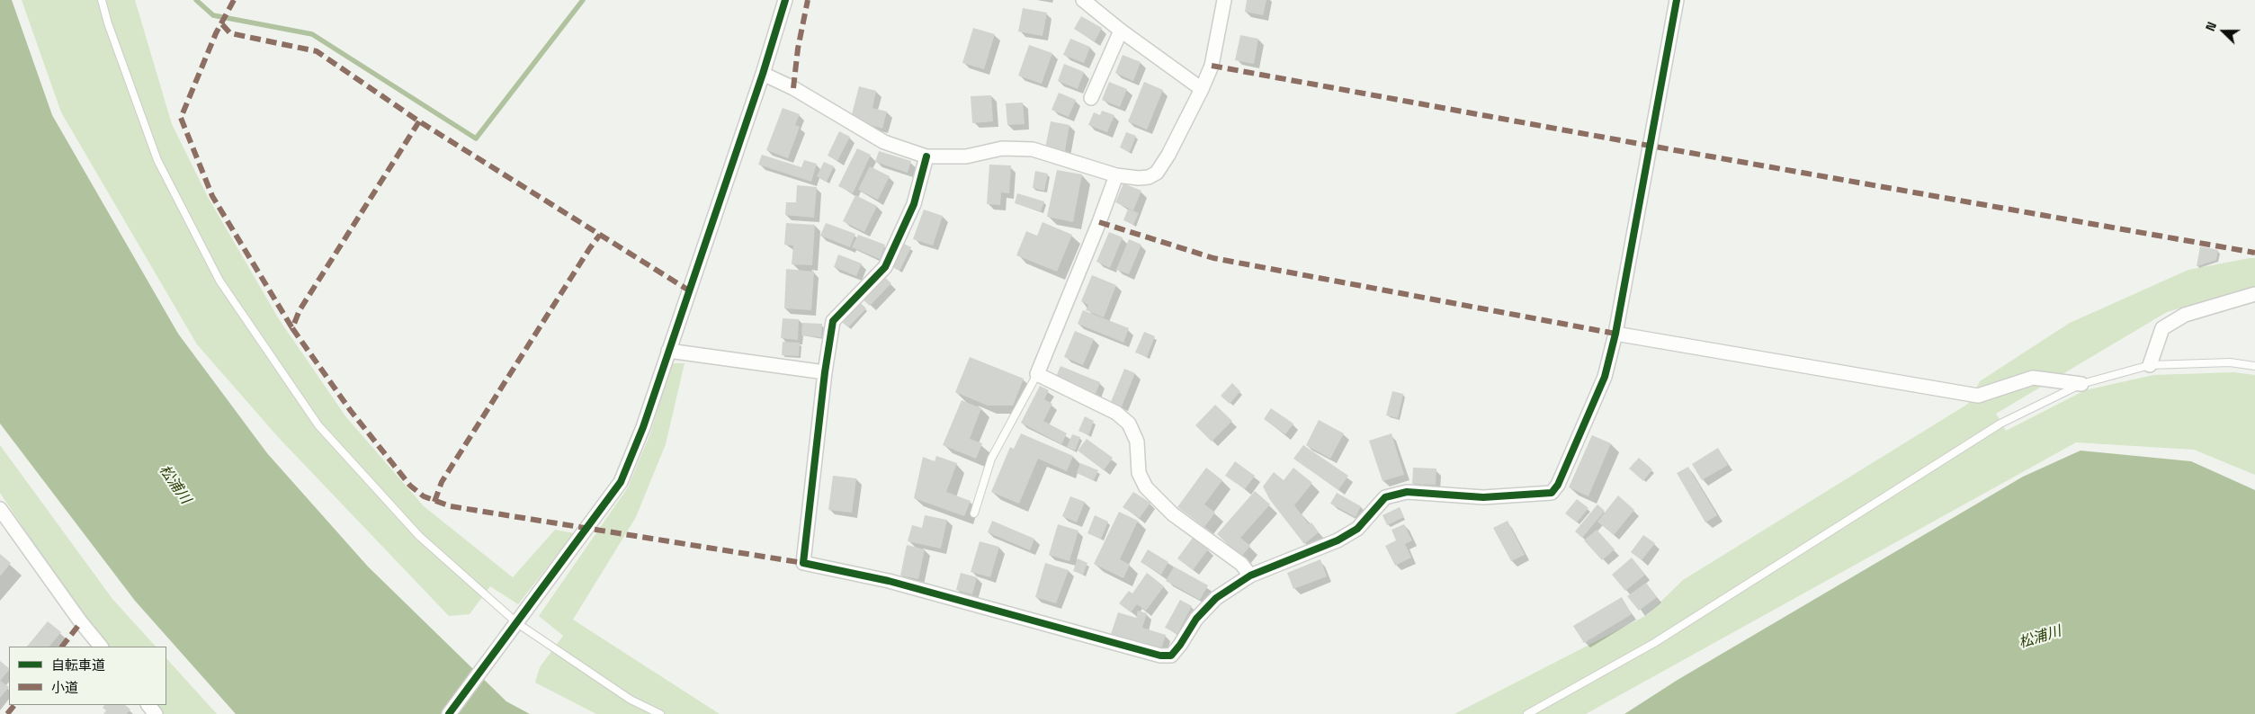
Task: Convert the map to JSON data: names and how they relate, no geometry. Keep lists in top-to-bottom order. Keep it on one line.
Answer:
{"water":["松浦川"],"legend":["自転車道","小道"],"north":"left"}
